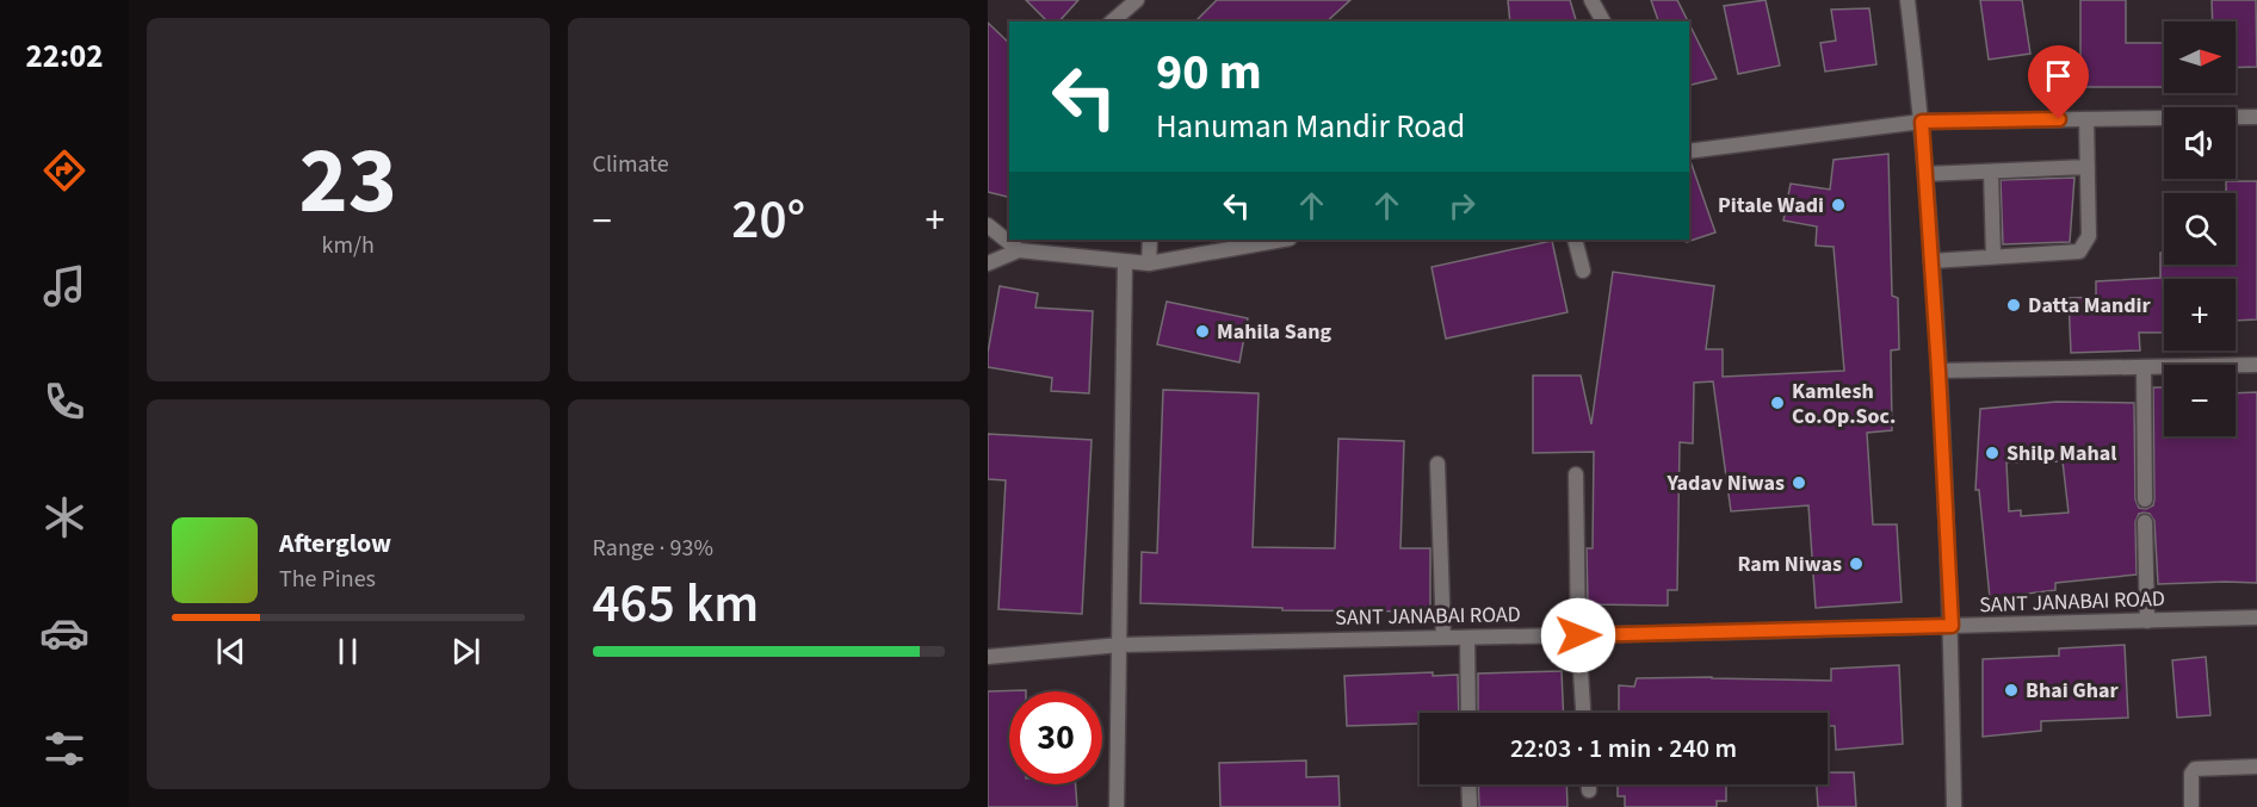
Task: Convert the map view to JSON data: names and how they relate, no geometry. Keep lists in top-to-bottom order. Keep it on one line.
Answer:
{"streets":{"street":["SANT JANABAI ROAD"]},"places":["Pitale Wadi","Datta Mandir","Mahila Sang","Kamlesh Co.Op.Soc.","Shilp Mahal","Yadav Niwas","Ram Niwas","Bhai Ghar"],"north":"right","page":{"tabs":"22:02","tile":[["23","km/h"],"Climate",["Range · 93%","465 km"]],"map_buttons":["+","−"],"turn":["90 m","Hanuman Mandir Road"],"heat":["−","20°","+"],"song":["Afterglow","The Pines"],"limit":"30","trip":"22:03 · 1 min · 240 m"}}
